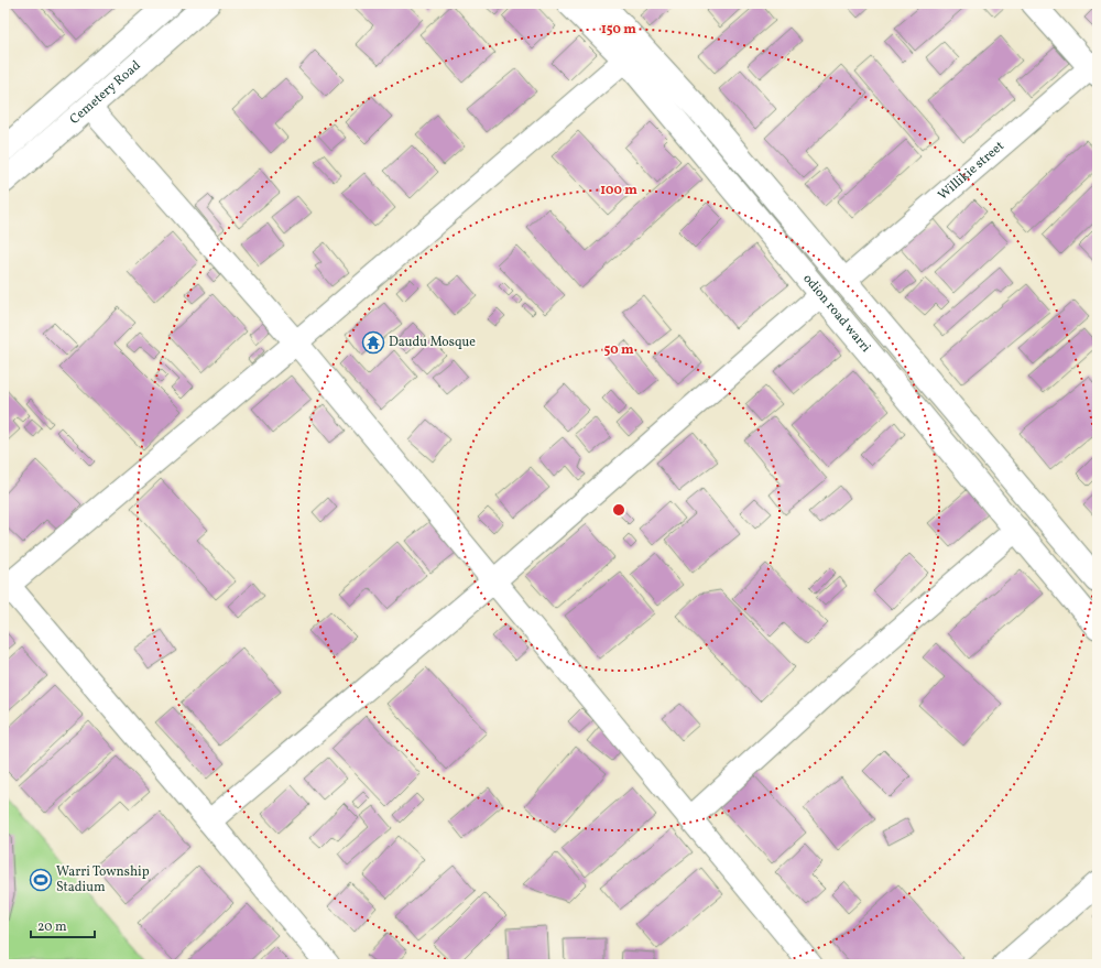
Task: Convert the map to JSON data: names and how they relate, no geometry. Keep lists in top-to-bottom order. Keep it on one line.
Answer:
{"streets":{"main road":["Cemetery Road","odion road warri"],"street":["Willikie street"]},"places":{"temple":["Daudu Mosque"],"sports":["Warri Township Stadium"]},"scale_bar":"20 m","rings":["150 m","100 m","50 m"]}
